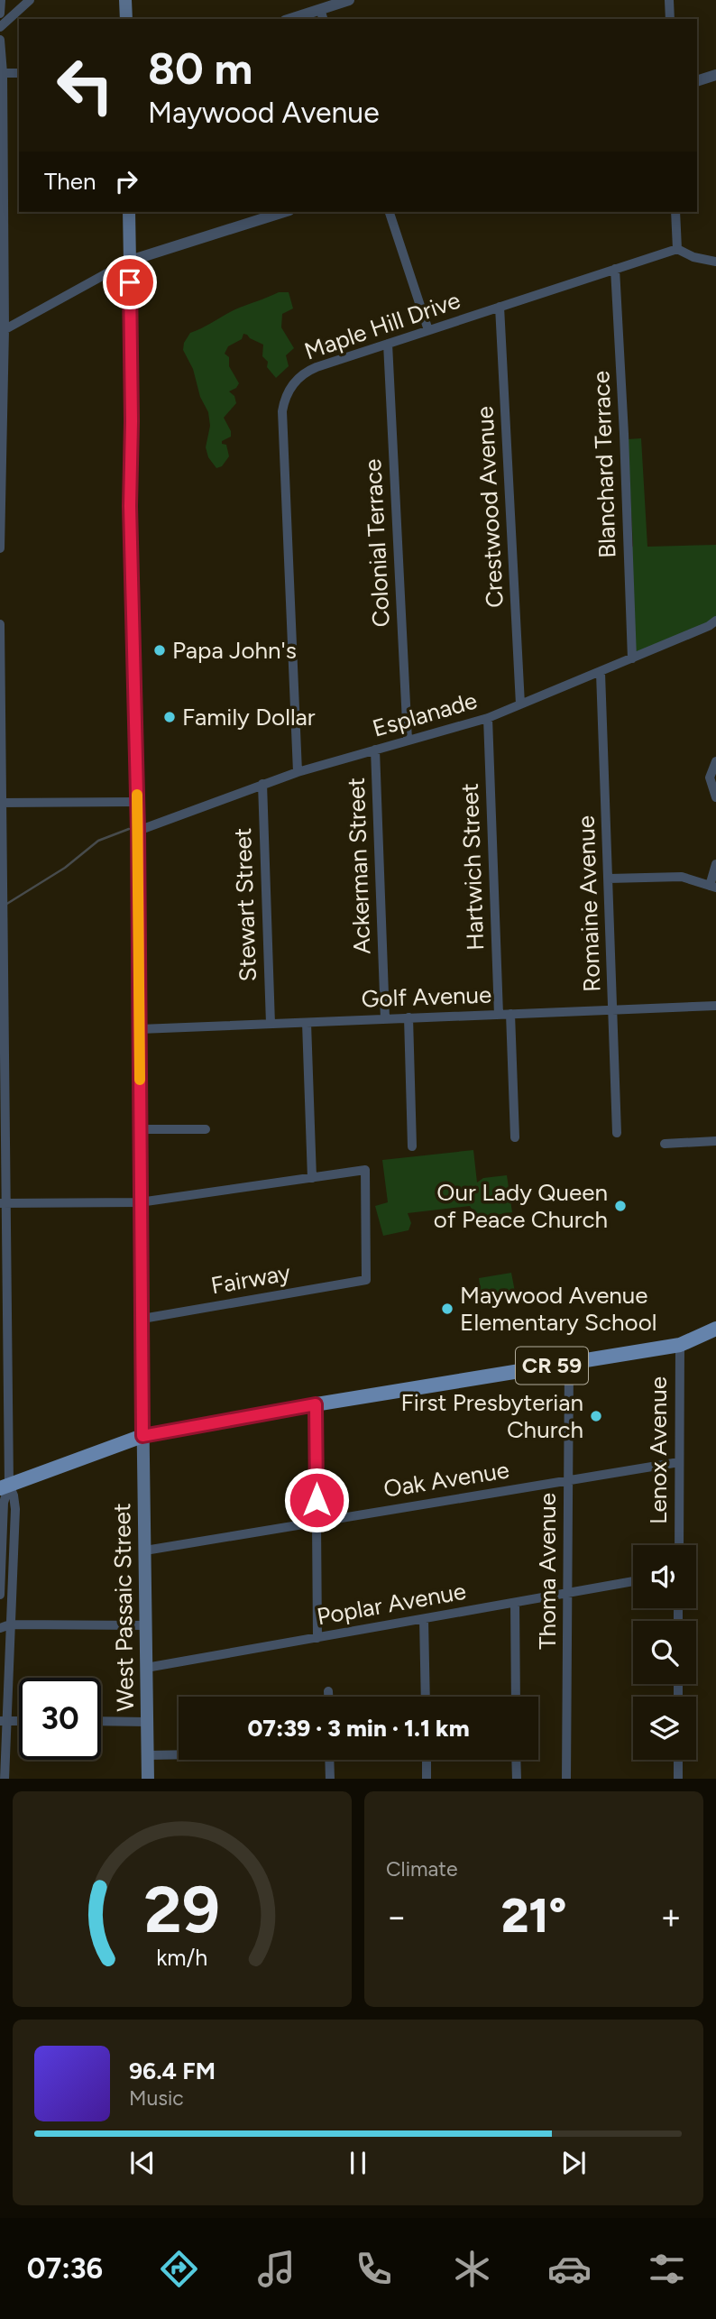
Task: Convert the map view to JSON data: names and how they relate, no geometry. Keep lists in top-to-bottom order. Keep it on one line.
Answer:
{"streets":{"main road":["CR 59","West Passaic Street"],"street":["Maple Hill Drive","Blanchard Terrace","Crestwood Avenue","Colonial Terrace","Esplanade","Ackerman Street","Hartwich Street","Romaine Avenue","Stewart Street","Golf Avenue","Fairway","Lenox Avenue","Oak Avenue","Thoma Avenue","Poplar Avenue"]},"crossings":[["Maple Hill Drive","Blanchard Terrace"],["Maple Hill Drive","Crestwood Avenue"],["Maple Hill Drive","Colonial Terrace"],["Maple Hill Drive","Esplanade"],["Blanchard Terrace","Esplanade"],["Crestwood Avenue","Esplanade"],["Colonial Terrace","Esplanade"],["Esplanade","Ackerman Street"],["Esplanade","Hartwich Street"],["Esplanade","Romaine Avenue"],["Esplanade","Stewart Street"],["Esplanade","West Passaic Street"],["Ackerman Street","Golf Avenue"],["Hartwich Street","Golf Avenue"],["Romaine Avenue","Golf Avenue"],["Stewart Street","Golf Avenue"],["Golf Avenue","West Passaic Street"],["Fairway","West Passaic Street"],["CR 59","Lenox Avenue"],["CR 59","Thoma Avenue"],["CR 59","West Passaic Street"],["Lenox Avenue","Oak Avenue"],["Oak Avenue","Thoma Avenue"],["Oak Avenue","West Passaic Street"],["Thoma Avenue","Poplar Avenue"],["Poplar Avenue","West Passaic Street"]],"places":["Papa John's","Family Dollar","Our Lady Queen of Peace Church","Maywood Avenue Elementary School","First Presbyterian Church"],"page":{"turn":["80 m","Maywood Avenue"],"then":"Then","limit":"30","trip":"07:39 · 3 min · 1.1 km","tile":"Climate","heat":["−","21°","+"],"song":["96.4 FM","Music"],"tabs":"07:36","gauge":["29","km/h"]}}
